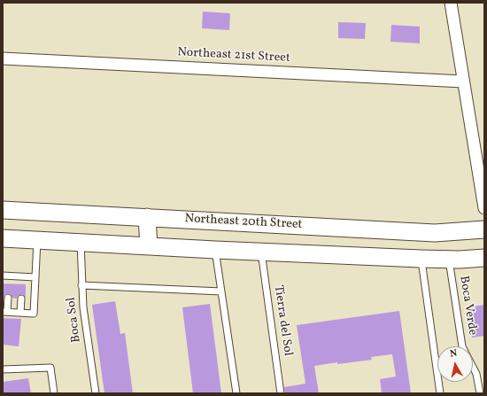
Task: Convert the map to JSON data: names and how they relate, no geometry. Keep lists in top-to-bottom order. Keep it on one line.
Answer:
{"streets":{"street":["Northeast 21st Street","Northeast 20th Street"],"lane":["Boca Verde","Boca Sol","Tierra del Sol"]},"north":"top"}
